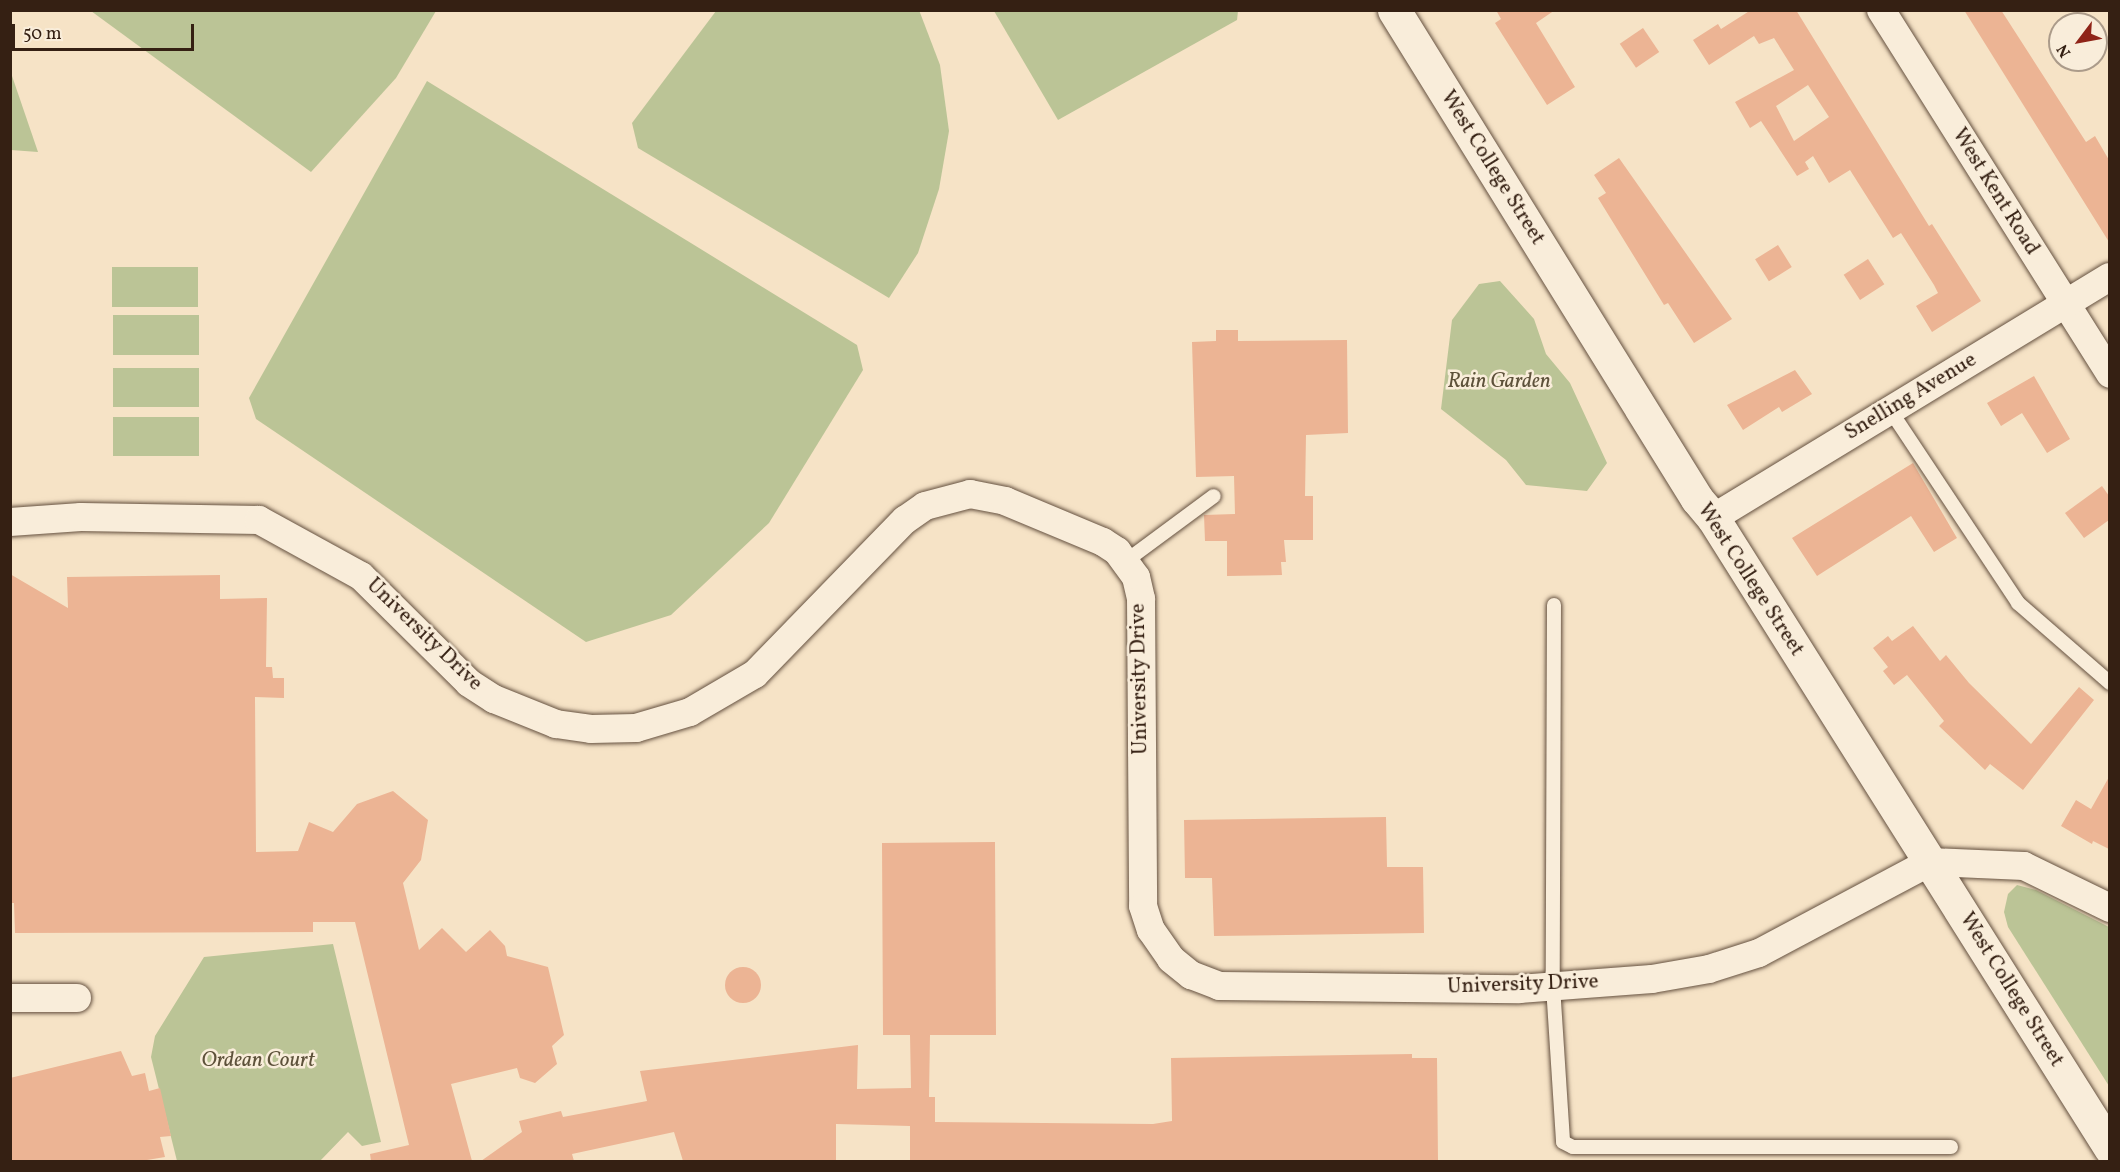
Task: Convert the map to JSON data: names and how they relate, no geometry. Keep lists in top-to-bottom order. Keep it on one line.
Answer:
{"streets":{"street":["West College Street","West Kent Road","Snelling Avenue","University Drive"]},"crossings":[["West College Street","Snelling Avenue"],["West College Street","University Drive"],["West Kent Road","Snelling Avenue"]],"parks":["Rain Garden","Ordean Court"],"scale_bar":"50 m","north":"bottom left"}
